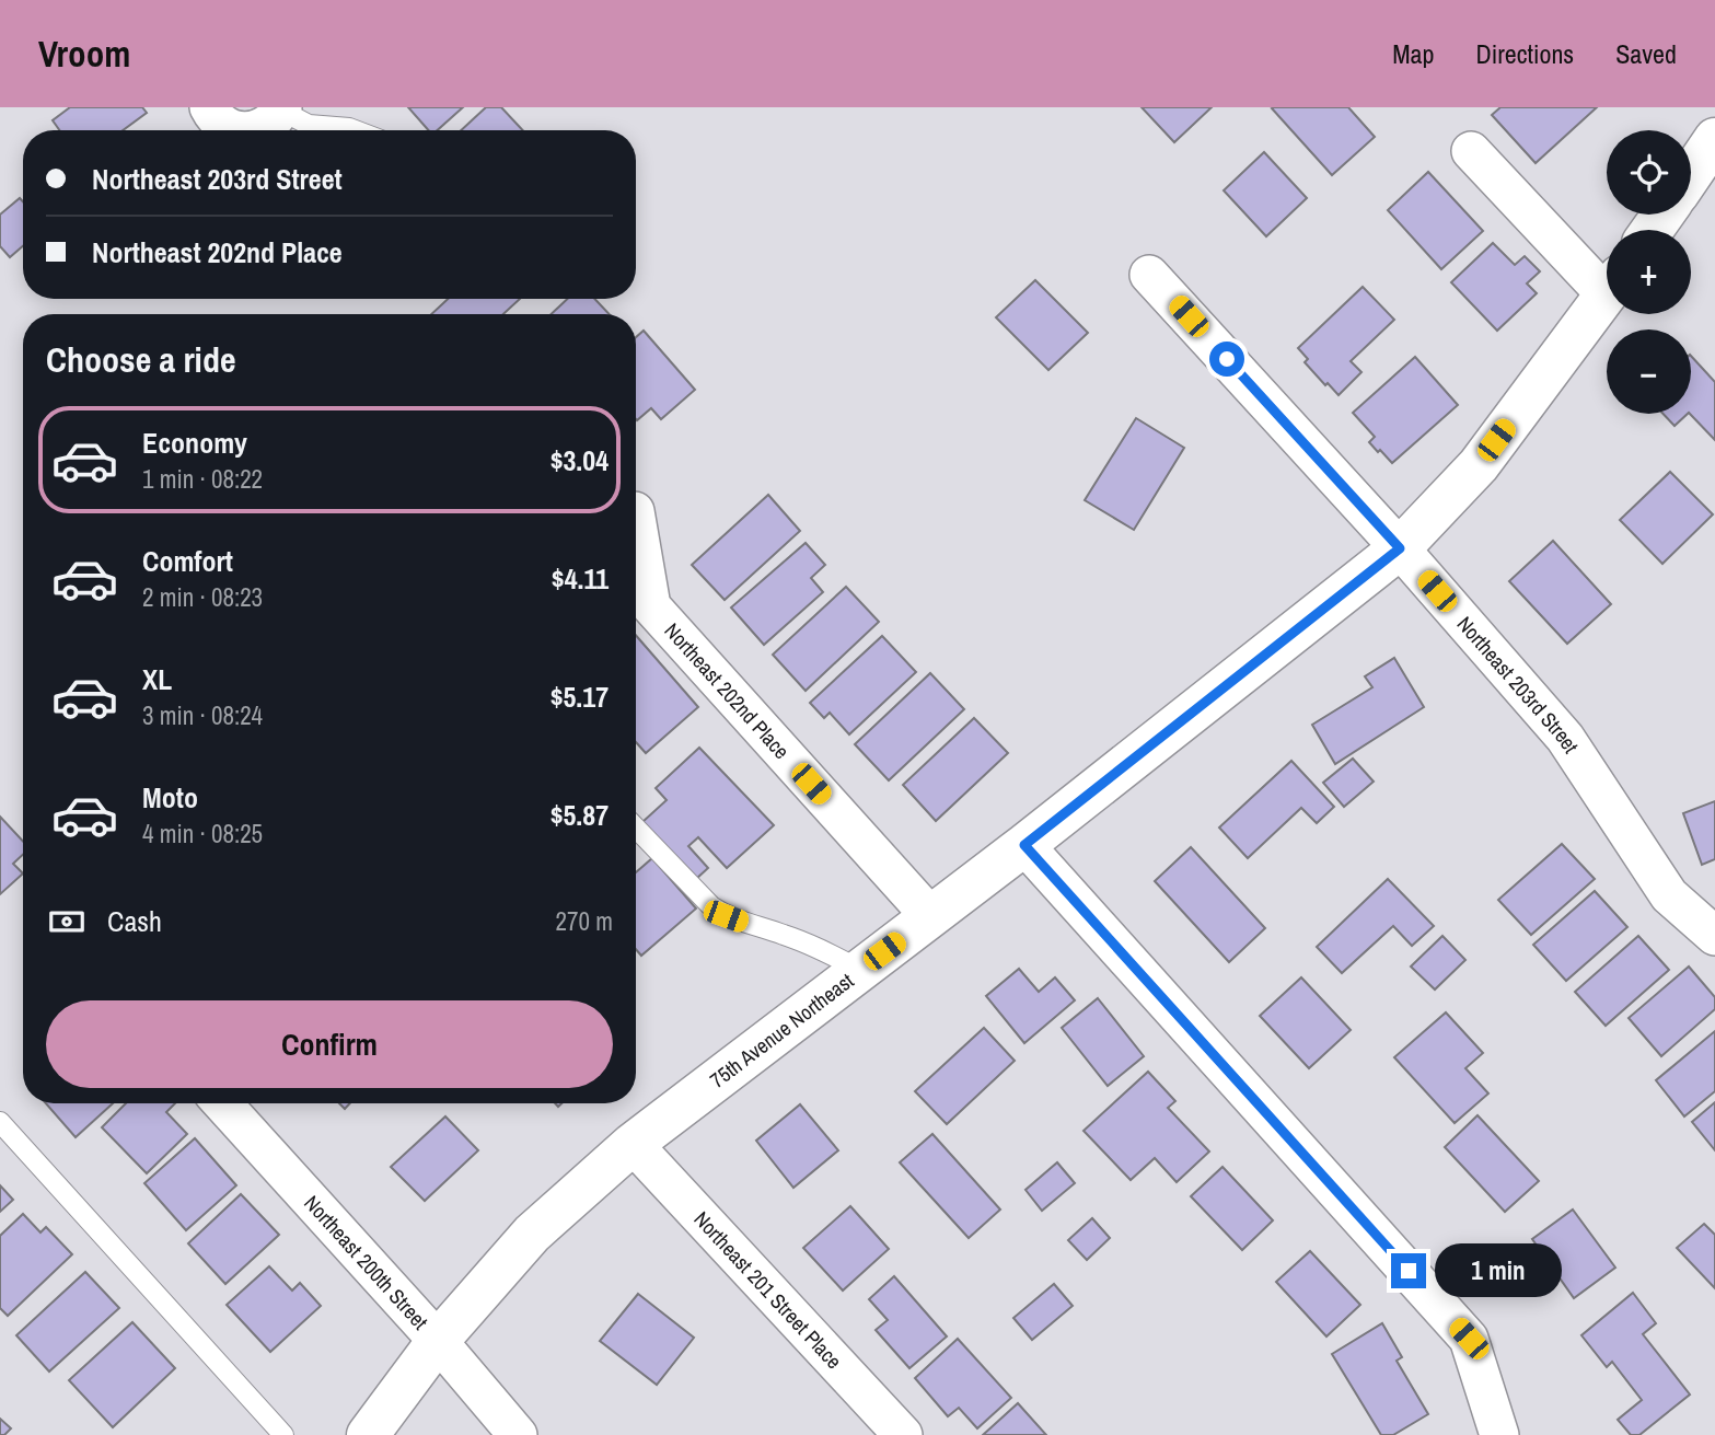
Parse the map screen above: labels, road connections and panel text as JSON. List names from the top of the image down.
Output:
{
  "streets": {
    "street": [
      "Northeast 203rd Street",
      "Northeast 202nd Place",
      "75th Avenue Northeast",
      "Northeast 200th Street",
      "Northeast 201 Street Place"
    ]
  },
  "crossings": [
    ["Northeast 203rd Street", "75th Avenue Northeast"],
    ["Northeast 202nd Place", "75th Avenue Northeast"],
    ["75th Avenue Northeast", "Northeast 200th Street"],
    ["75th Avenue Northeast", "Northeast 201 Street Place"]
  ],
  "page": {
    "header": "Vroom",
    "nav": ["Map", "Directions", "Saved"],
    "map_buttons": ["+", "−"],
    "banner": ["Northeast 203rd Street", "Northeast 202nd Place"],
    "heading": "Choose a ride",
    "list": [
      {
        "name": "Economy",
        "note": "1 min · 08:22",
        "value": "$3.04"
      },
      {
        "name": "Comfort",
        "note": "2 min · 08:23",
        "value": "$4.11"
      },
      {
        "name": "XL",
        "note": "3 min · 08:24",
        "value": "$5.17"
      },
      {
        "name": "Moto",
        "note": "4 min · 08:25",
        "value": "$5.87"
      }
    ],
    "pay": ["Cash", "270 m"],
    "buttons": "Confirm",
    "bubble": "1 min"
  }
}
